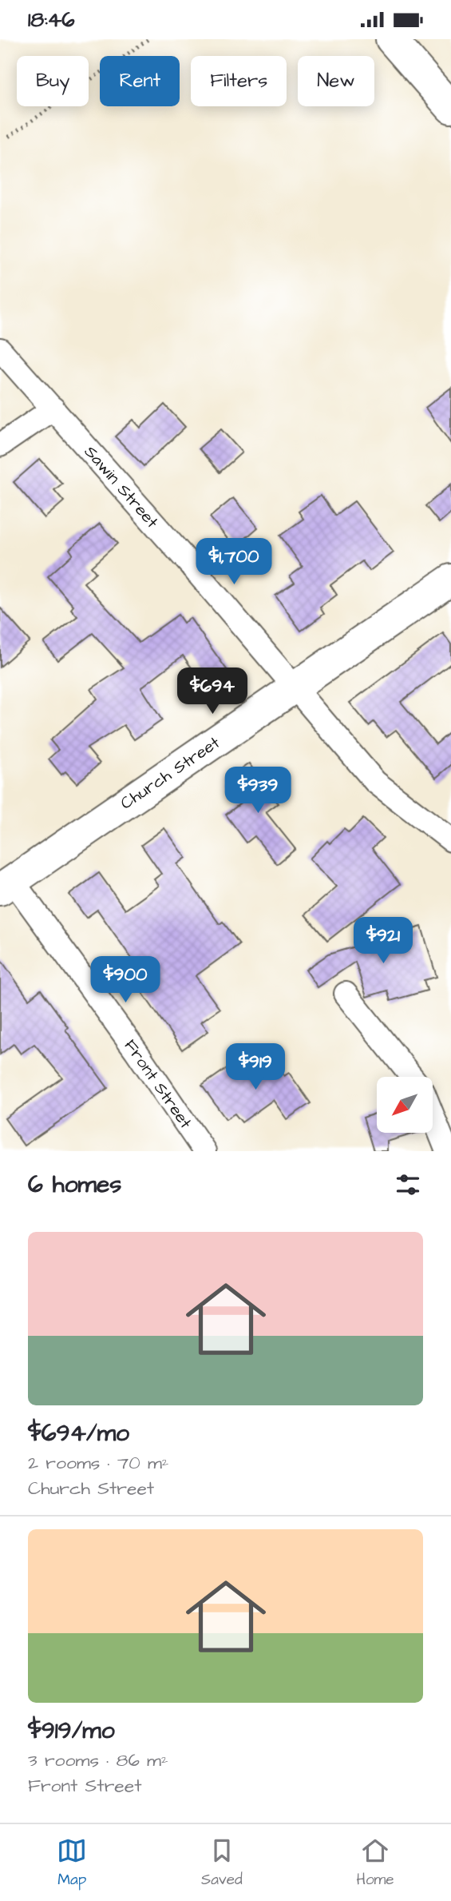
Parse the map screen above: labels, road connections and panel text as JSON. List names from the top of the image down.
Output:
{
  "streets": {
    "street": ["Sawin Street", "Church Street", "Front Street"]
  },
  "crossings": [
    ["Sawin Street", "Church Street"],
    ["Church Street", "Front Street"]
  ],
  "north": "bottom left",
  "page": {
    "status": "18:46",
    "chip": [
      "Buy",
      "Rent",
      "Filters",
      "New"
    ],
    "price": [
      "$1,700",
      "$694",
      "$939",
      "$921",
      "$900",
      "$919"
    ],
    "heading": "6 homes",
    "list": [
      {
        "name": "$694/mo",
        "note": "2 rooms · 70 m² · Church Street"
      },
      {
        "name": "$919/mo",
        "note": "3 rooms · 86 m² · Front Street"
      }
    ],
    "tabs": ["Map", "Saved", "Home"]
  }
}
